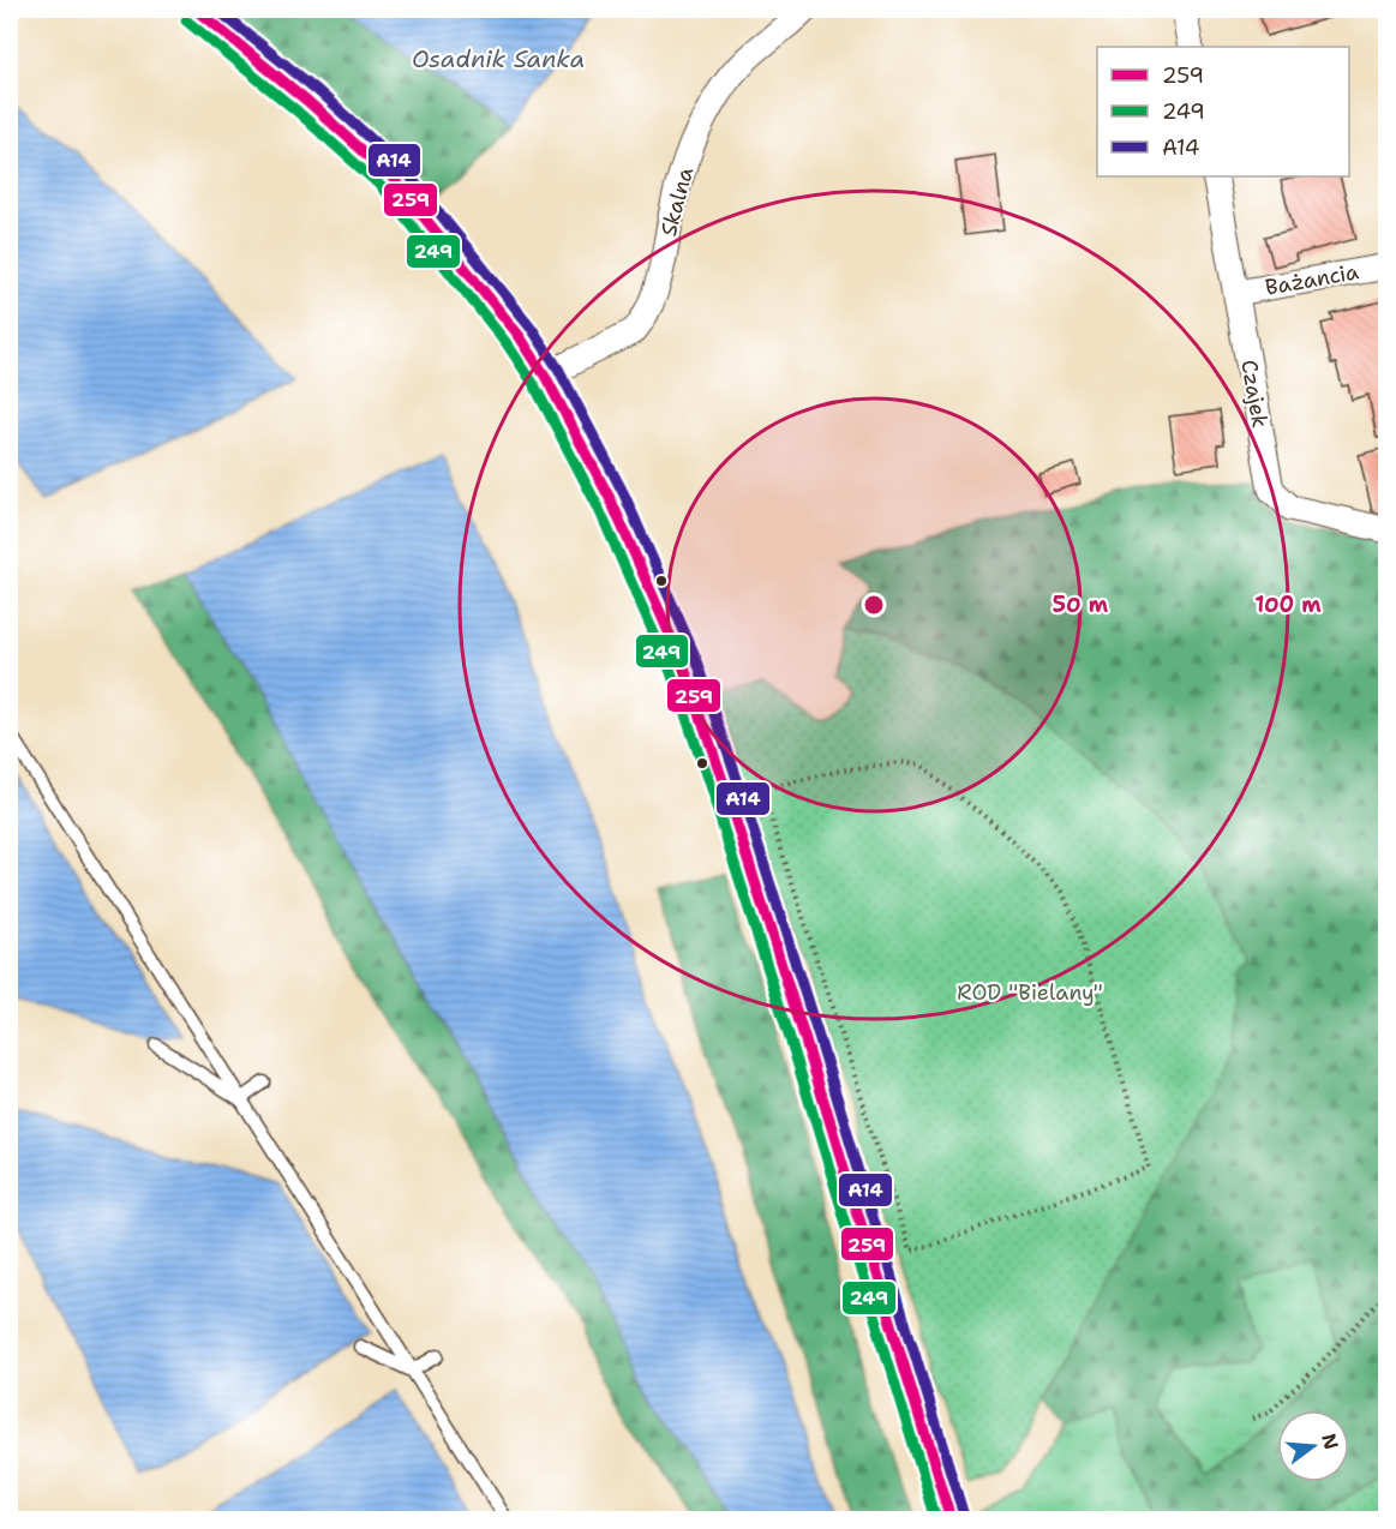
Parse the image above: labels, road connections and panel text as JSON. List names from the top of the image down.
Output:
{
  "streets": {
    "street": ["Skalna", "Bażancia", "Czajek"]
  },
  "crossings": [
    ["Bażancia", "Czajek"]
  ],
  "water": ["Osadnik Sanka"],
  "parks": ["ROD \"Bielany\""],
  "lines": ["transit line 259", "transit line A14", "transit line 249"],
  "legend": ["259", "249", "A14"],
  "north": "right",
  "rings": ["50 m", "100 m"]
}
